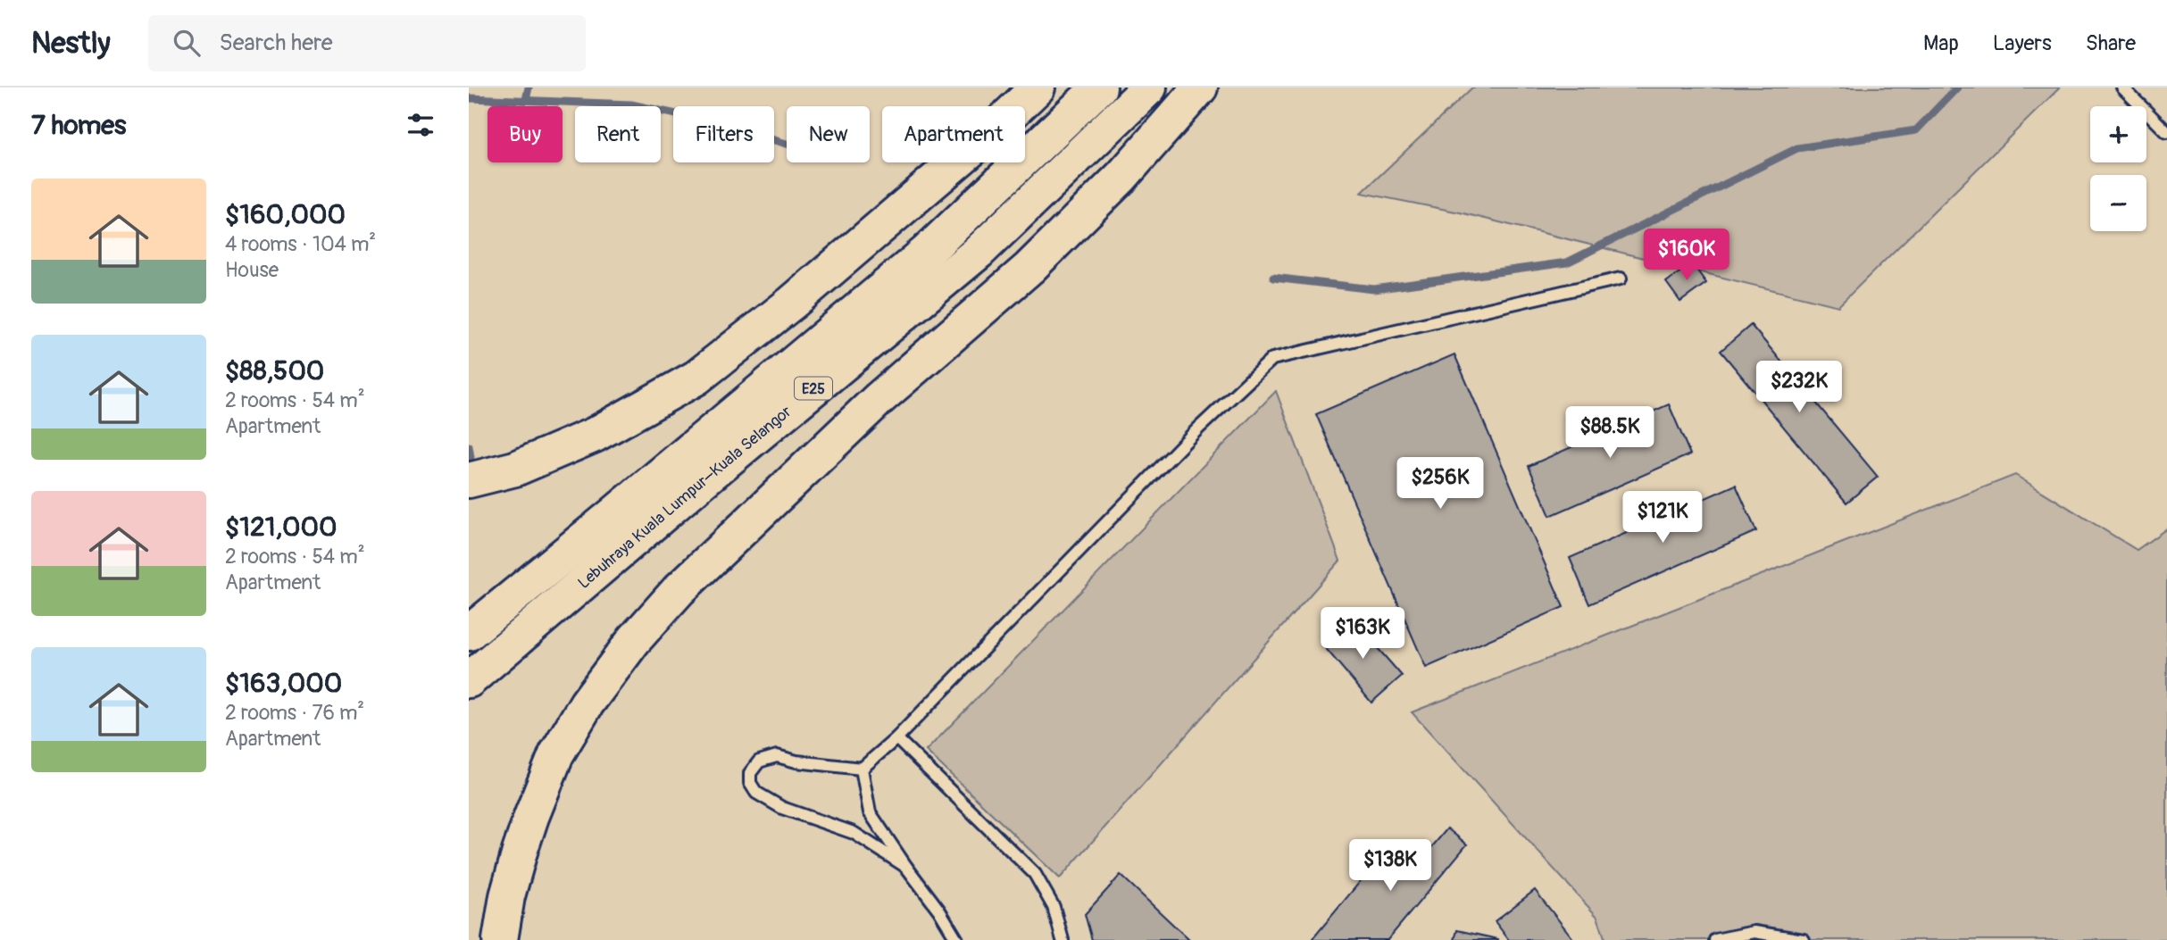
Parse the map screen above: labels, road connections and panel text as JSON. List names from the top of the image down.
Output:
{
  "streets": {
    "highway": ["E25", "Lebuhraya Kuala Lumpur–Kuala Selangor"]
  },
  "page": {
    "header": "Nestly",
    "search": "Search here",
    "nav": ["Map", "Layers", "Share"],
    "heading": "7 homes",
    "map_buttons": ["+", "−"],
    "chip": [
      "Buy",
      "Rent",
      "Filters",
      "New",
      "Apartment"
    ],
    "list": [
      {
        "name": "$160,000",
        "note": "4 rooms · 104 m² · House"
      },
      {
        "name": "$88,500",
        "note": "2 rooms · 54 m² · Apartment"
      },
      {
        "name": "$121,000",
        "note": "2 rooms · 54 m² · Apartment"
      },
      {
        "name": "$163,000",
        "note": "2 rooms · 76 m² · Apartment"
      }
    ],
    "price": [
      "$160K",
      "$232K",
      "$88.5K",
      "$256K",
      "$121K",
      "$163K",
      "$138K"
    ]
  }
}
